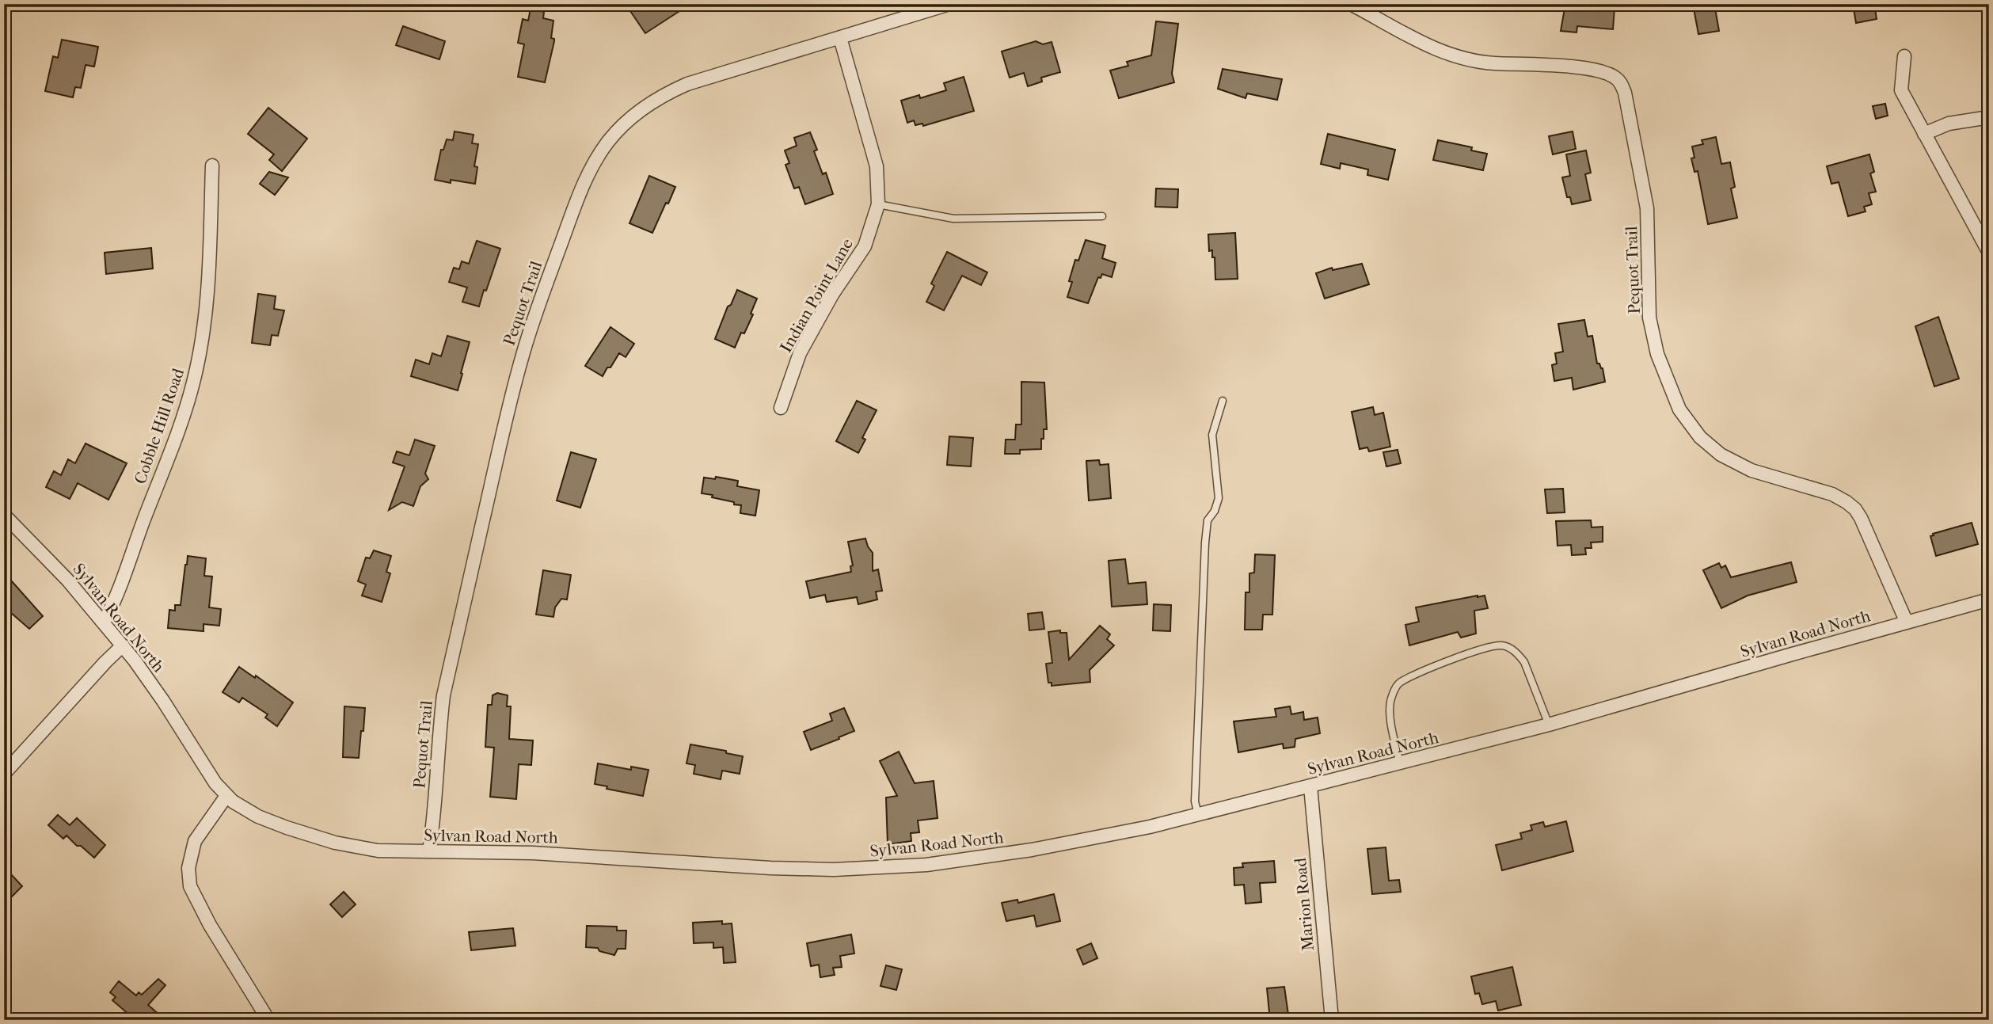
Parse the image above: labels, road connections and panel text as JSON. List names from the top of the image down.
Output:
{
  "streets": {
    "street": [
      "Pequot Trail",
      "Indian Point Lane",
      "Cobble Hill Road",
      "Sylvan Road North",
      "Marion Road"
    ]
  },
  "crossings": [
    ["Pequot Trail", "Indian Point Lane"],
    ["Pequot Trail", "Sylvan Road North"],
    ["Cobble Hill Road", "Sylvan Road North"],
    ["Sylvan Road North", "Marion Road"]
  ]
}
